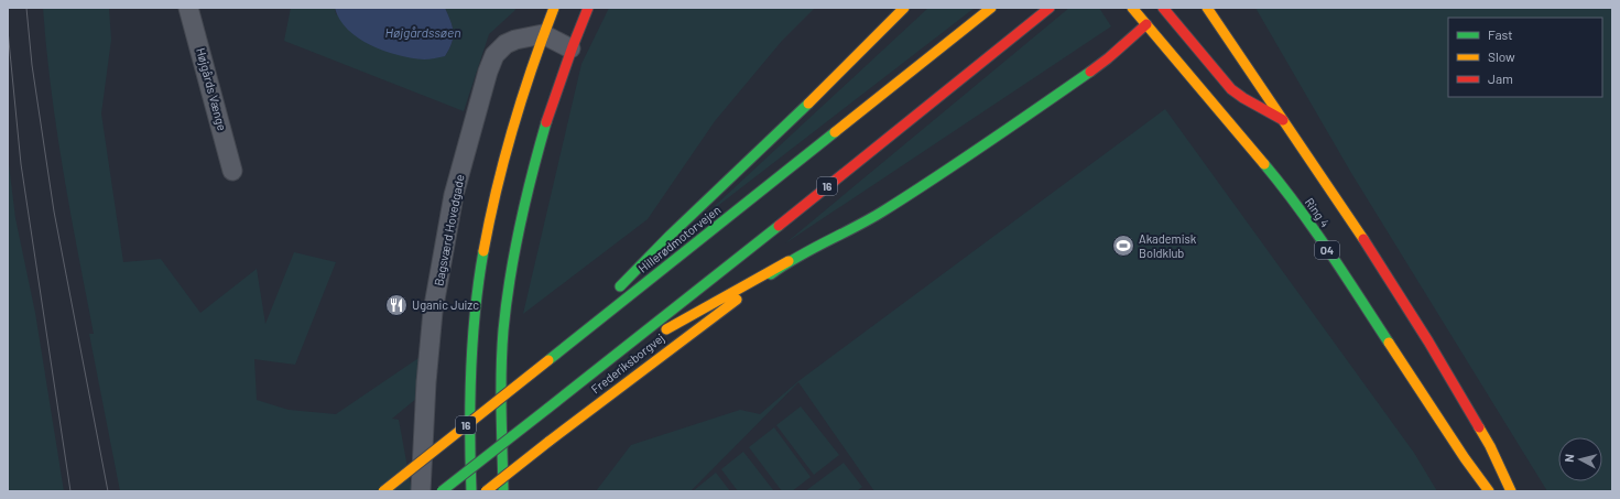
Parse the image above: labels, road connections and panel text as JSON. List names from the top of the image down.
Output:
{
  "streets": {
    "main road": [
      "16",
      "Ring 4",
      "Hillerødmotorvejen",
      "O4",
      "Frederiksborgvej"
    ],
    "street": ["Højgårds Vænge", "Bagsværd Hovedgade"]
  },
  "water": ["Højgårdssøen"],
  "places": {
    "sports": ["Akademisk Boldklub"],
    "restaurant": ["Uganic Juizc"]
  },
  "legend": ["Fast", "Slow", "Jam"],
  "north": "left"
}
